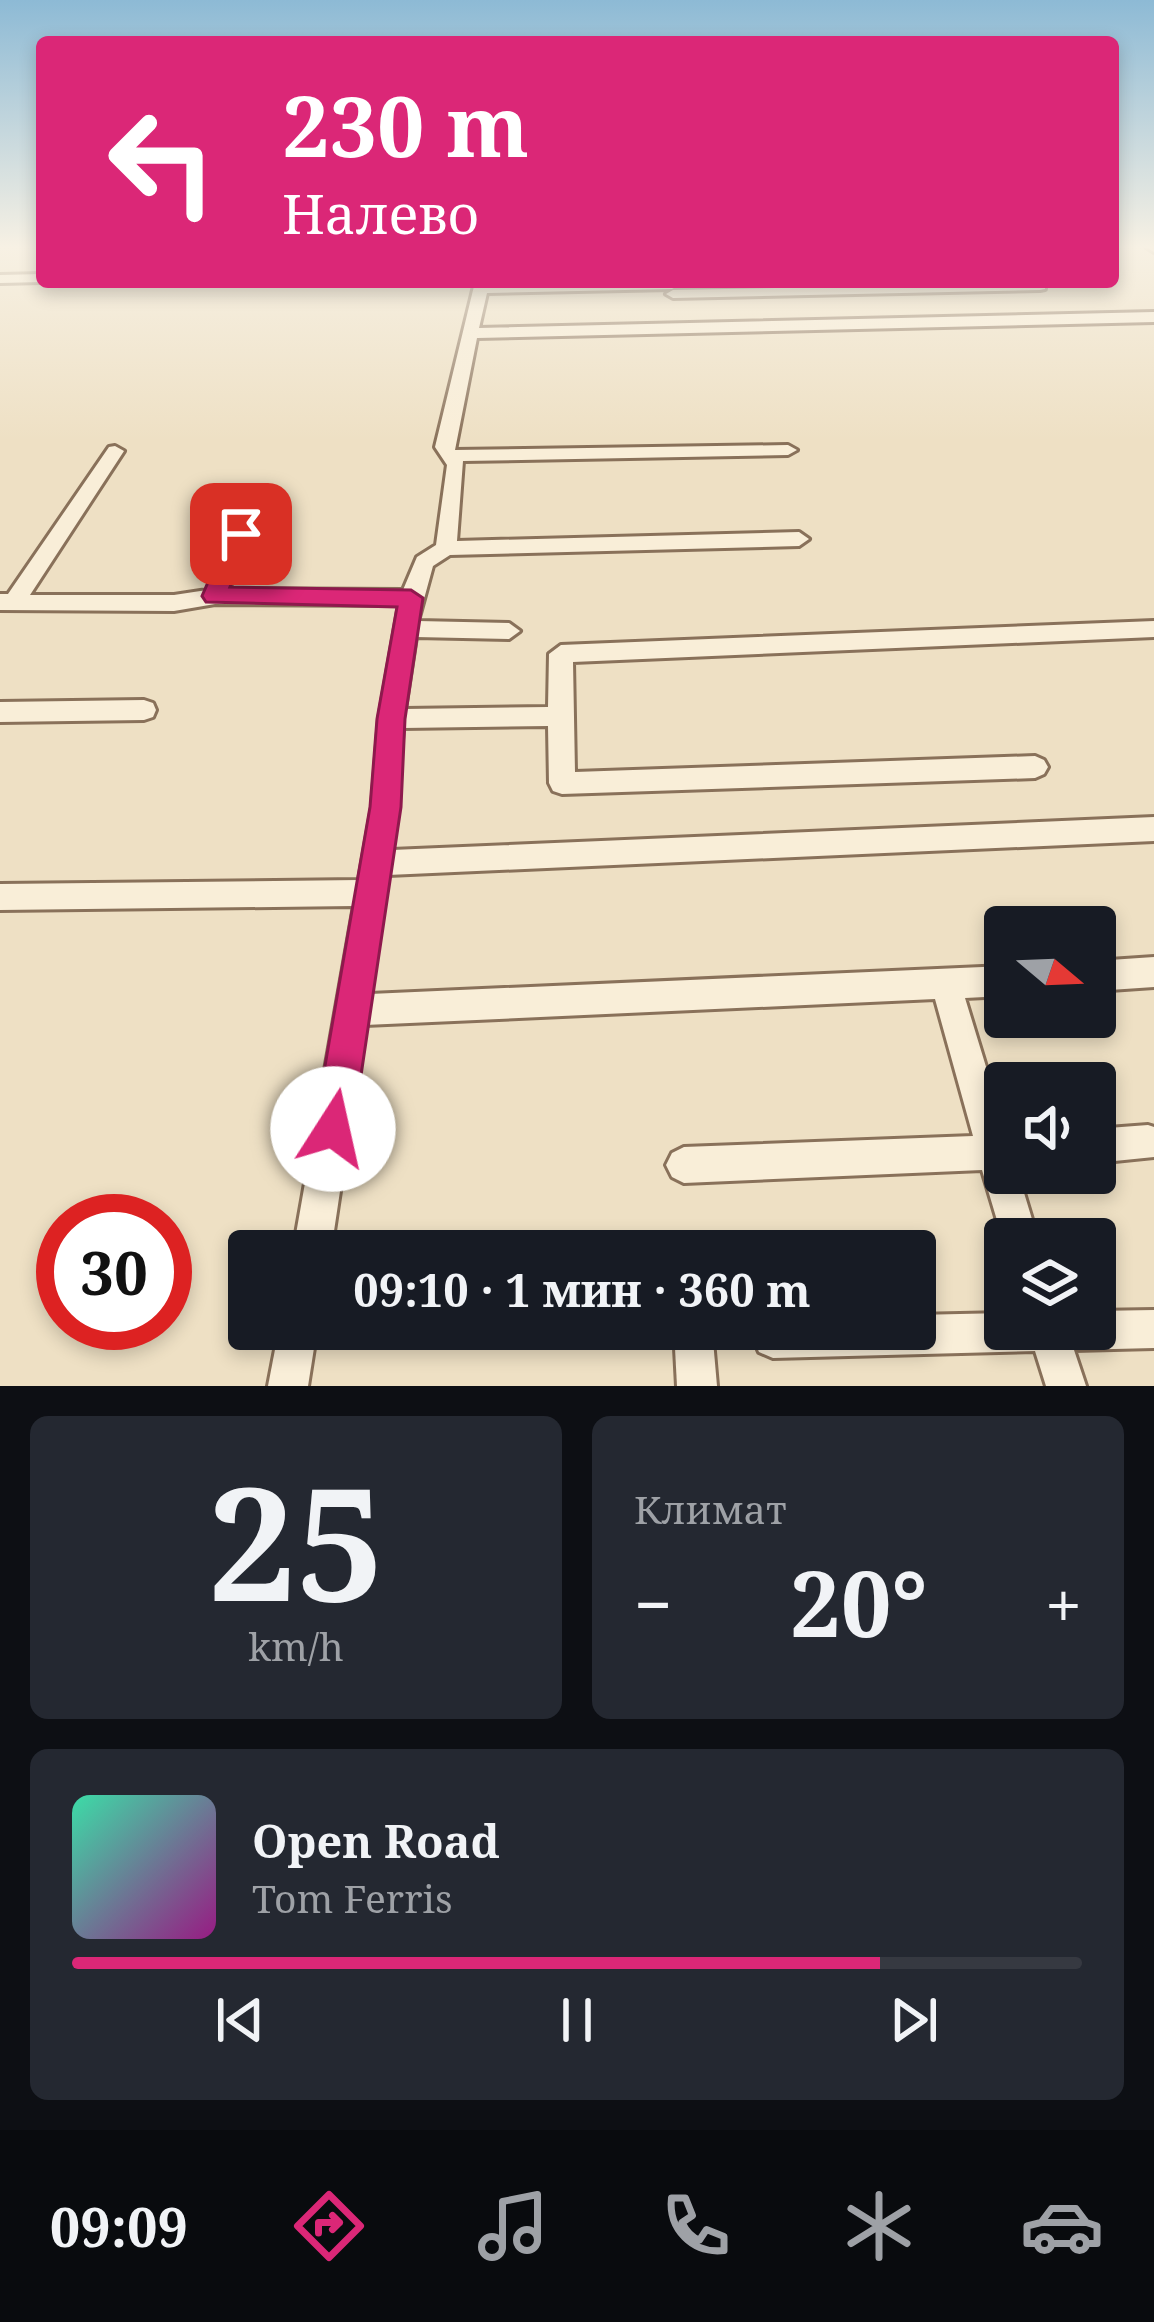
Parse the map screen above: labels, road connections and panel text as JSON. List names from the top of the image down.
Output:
{
  "north": "right",
  "page": {
    "turn": ["230 m", "Налево"],
    "limit": "30",
    "trip": "09:10 · 1 мин · 360 m",
    "tile": [
      ["25", "km/h"],
      "Климат"
    ],
    "heat": ["−", "20°", "+"],
    "song": ["Open Road", "Tom Ferris"],
    "tabs": "09:09"
  }
}
